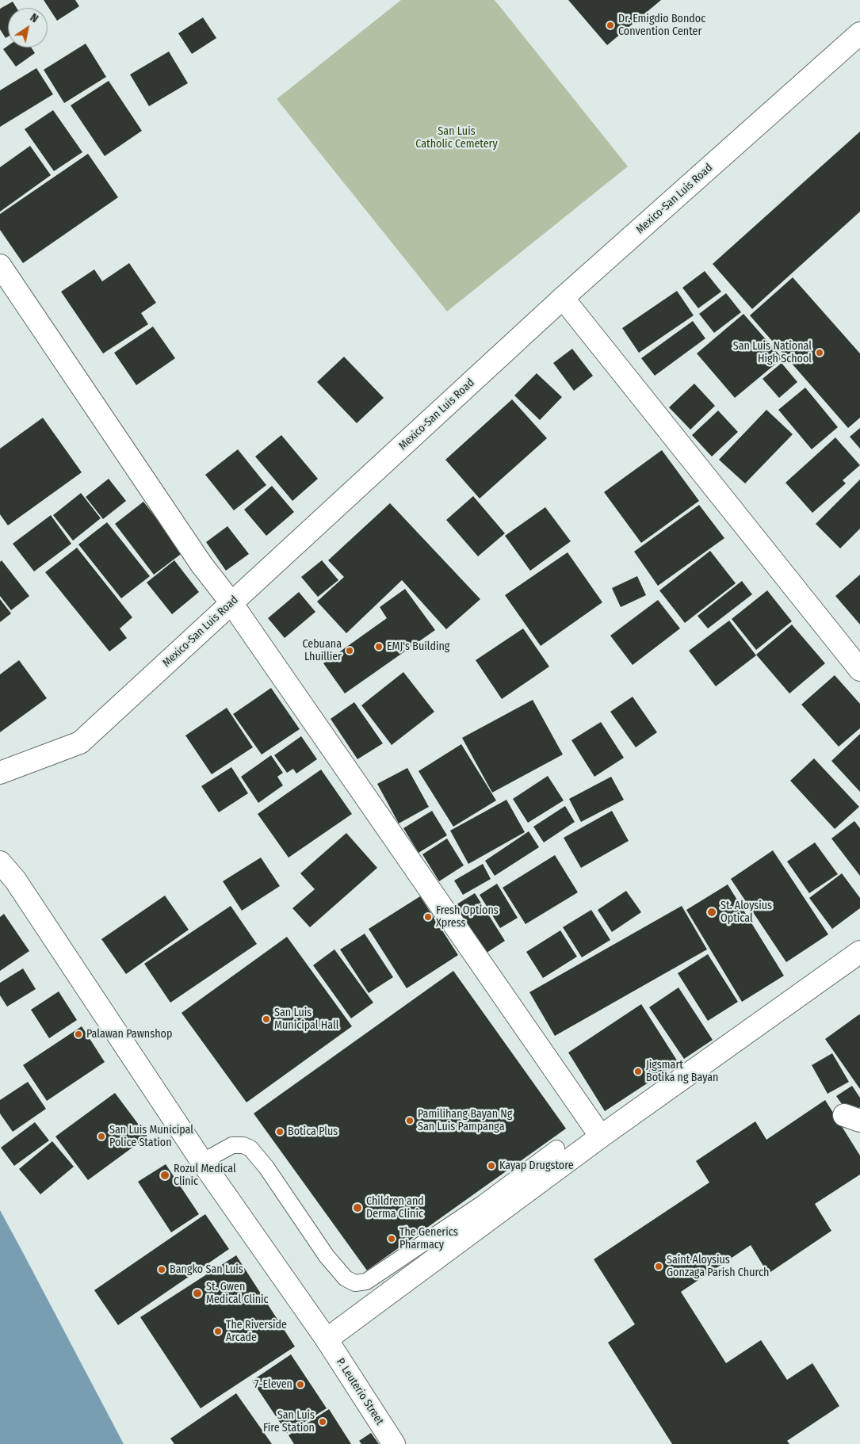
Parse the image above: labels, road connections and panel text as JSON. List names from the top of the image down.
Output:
{
  "streets": {
    "main road": ["Mexico-San Luis Road", "P. Leuterio Street"]
  },
  "parks": ["San Luis Catholic Cemetery"],
  "places": [
    "Dr. Emigdio Bondoc Convention Center",
    "San Luis National High School",
    "EMJ's Building",
    "Cebuana Lhuillier",
    "St. Aloysius Optical",
    "Fresh Options Xpress",
    "San Luis Municipal Hall",
    "Palawan Pawnshop",
    "Jigsmart Botika ng Bayan",
    "Pamilihang Bayan Ng San Luis Pampanga",
    "Botica Plus",
    "San Luis Municipal Police Station",
    "Kayap Drugstore",
    "Rozul Medical Clinic",
    "Children and Derma Clinic",
    "The Generics Pharmacy",
    "Saint Aloysius Gonzaga Parish Church",
    "Bangko San Luis",
    "St. Gwen Medical Clinic",
    "The Riverside Arcade",
    "7-Eleven",
    "San Luis Fire Station"
  ],
  "north": "top right"
}
